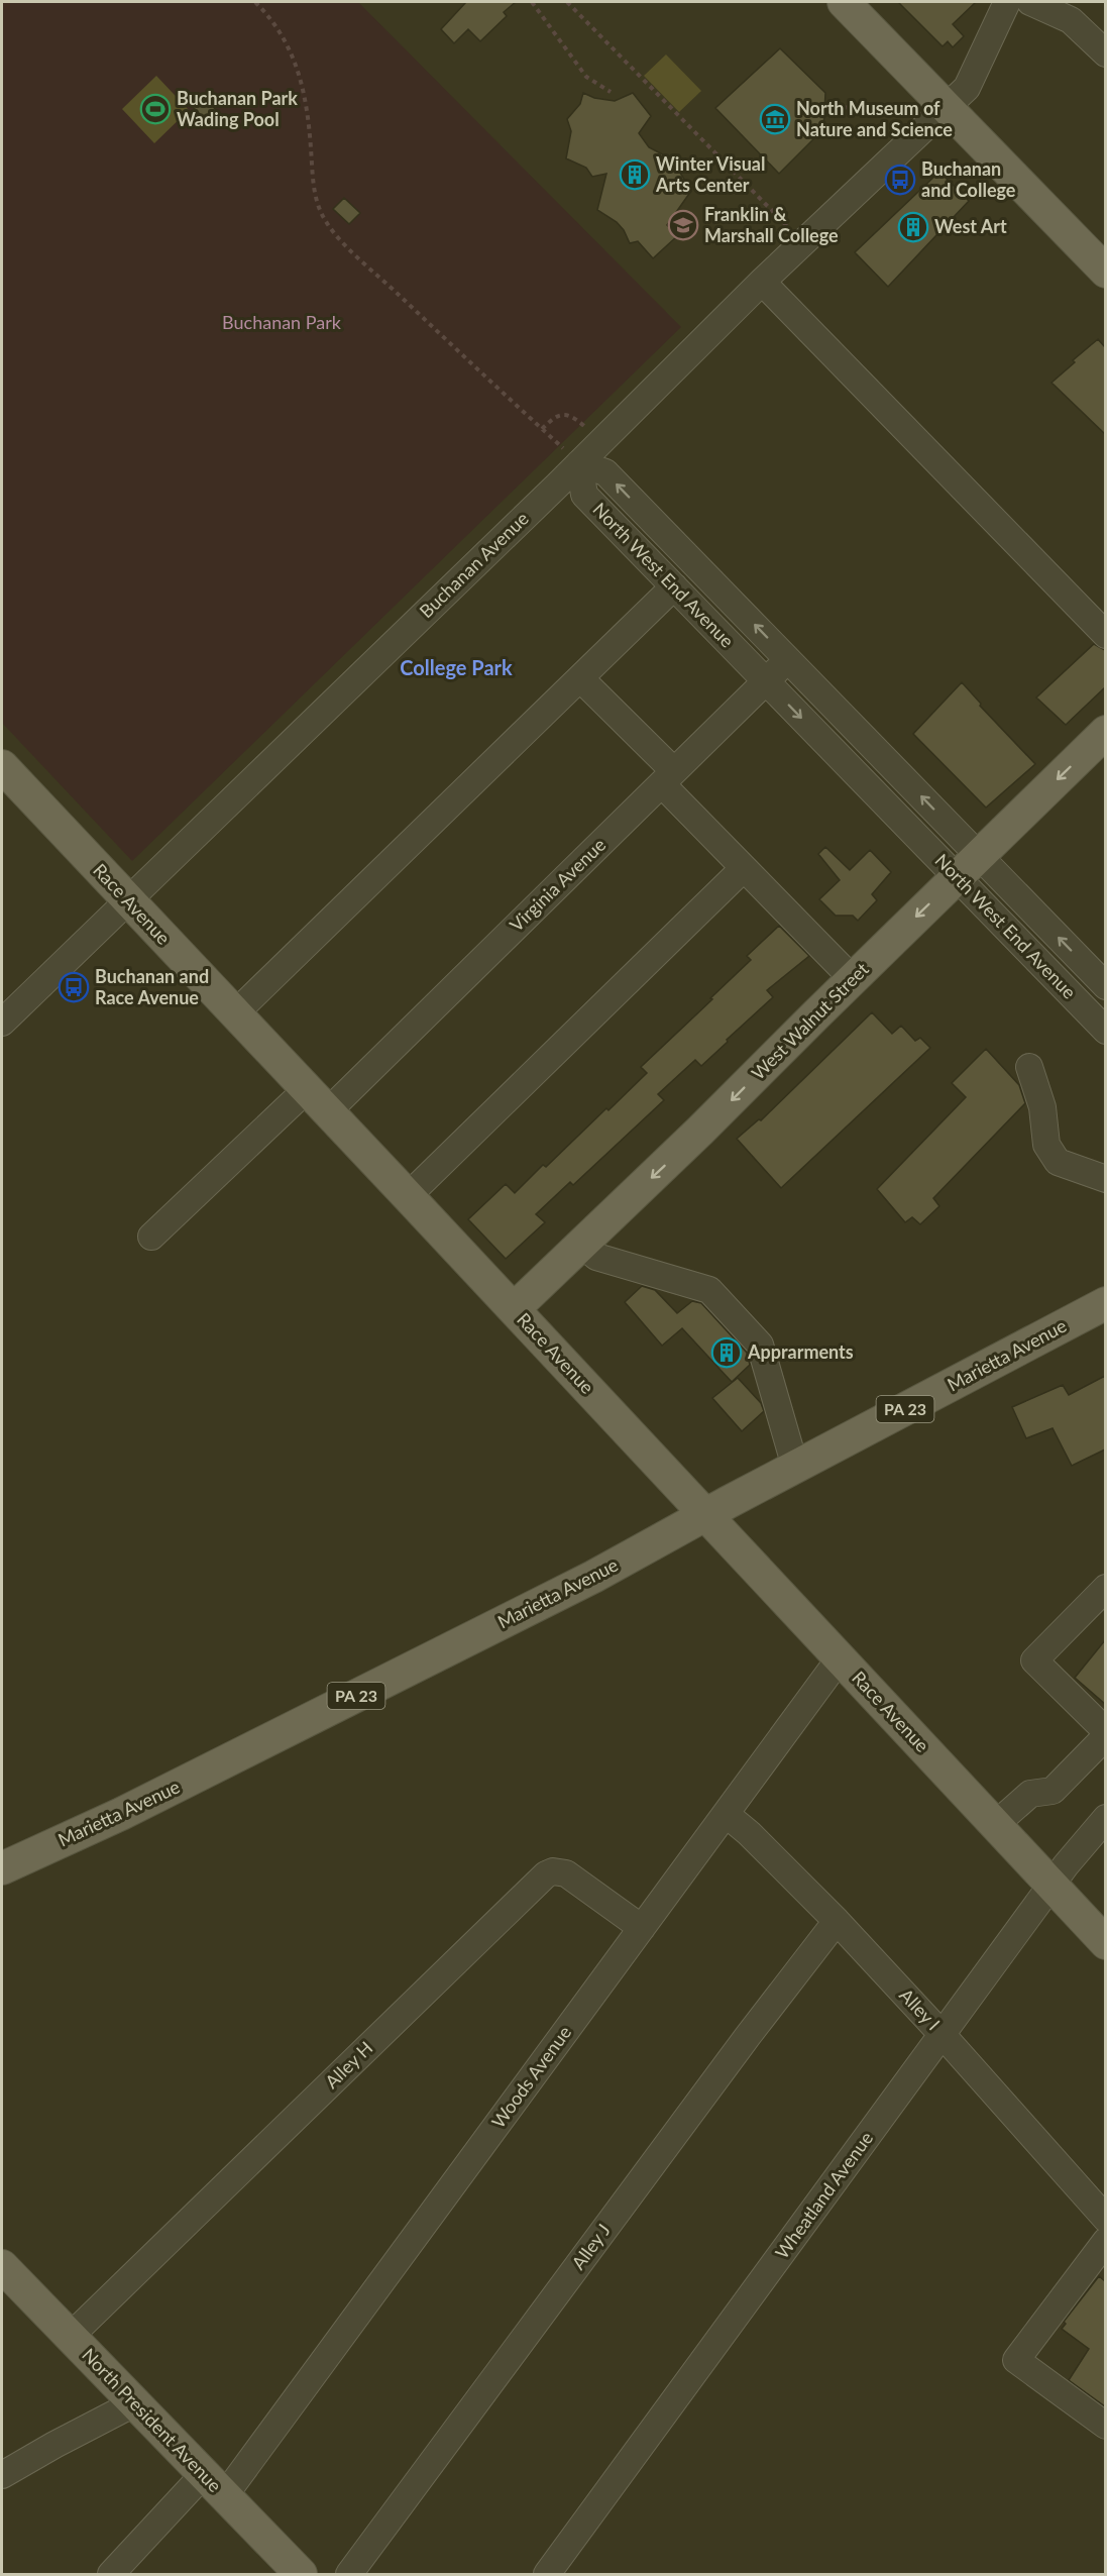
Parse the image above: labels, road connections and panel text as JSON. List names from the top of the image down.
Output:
{
  "streets": {
    "main road": [
      "Race Avenue",
      "West Walnut Street",
      "Marietta Avenue",
      "PA 23",
      "North President Avenue"
    ],
    "street": [
      "Buchanan Avenue",
      "North West End Avenue",
      "Virginia Avenue",
      "Alley I",
      "Alley H",
      "Woods Avenue",
      "Wheatland Avenue",
      "Alley J"
    ]
  },
  "crossings": [
    ["Buchanan Avenue", "North West End Avenue"],
    ["Buchanan Avenue", "Race Avenue"],
    ["North West End Avenue", "Virginia Avenue"],
    ["North West End Avenue", "West Walnut Street"],
    ["Virginia Avenue", "Race Avenue"],
    ["Race Avenue", "West Walnut Street"],
    ["Race Avenue", "Marietta Avenue"],
    ["Race Avenue", "Woods Avenue"],
    ["Race Avenue", "Wheatland Avenue"],
    ["Alley I", "Woods Avenue"],
    ["Alley I", "Wheatland Avenue"],
    ["Alley I", "Alley J"],
    ["Alley H", "Woods Avenue"],
    ["Alley H", "North President Avenue"],
    ["Woods Avenue", "North President Avenue"]
  ],
  "one_way": ["West Walnut Street"],
  "districts": ["College Park"],
  "parks": ["Buchanan Park"],
  "places": {
    "sports": ["Buchanan Park Wading Pool"],
    "museum": ["North Museum of Nature and Science"],
    "building": ["Winter Visual Arts Center", "West Art", "Apprarments"],
    "bus stop": ["Buchanan and College", "Buchanan and Race Avenue"],
    "school or university": ["Franklin & Marshall College"]
  }
}
